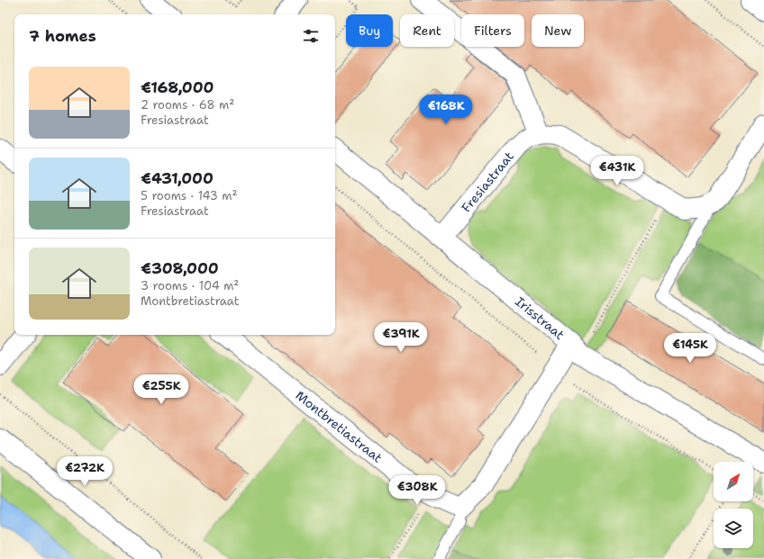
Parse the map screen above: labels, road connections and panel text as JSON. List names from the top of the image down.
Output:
{
  "streets": {
    "street": ["Fresiastraat", "Irisstraat", "Montbretiastraat"]
  },
  "crossings": [
    ["Fresiastraat", "Irisstraat"]
  ],
  "north": "top right",
  "page": {
    "chip": [
      "Buy",
      "Rent",
      "Filters",
      "New"
    ],
    "heading": "7 homes",
    "list": [
      {
        "name": "€168,000",
        "note": "2 rooms · 68 m² · Fresiastraat"
      },
      {
        "name": "€431,000",
        "note": "5 rooms · 143 m² · Fresiastraat"
      },
      {
        "name": "€308,000",
        "note": "3 rooms · 104 m² · Montbretiastraat"
      }
    ],
    "price": [
      "€168K",
      "€431K",
      "€391K",
      "€145K",
      "€255K",
      "€272K",
      "€308K"
    ]
  }
}
